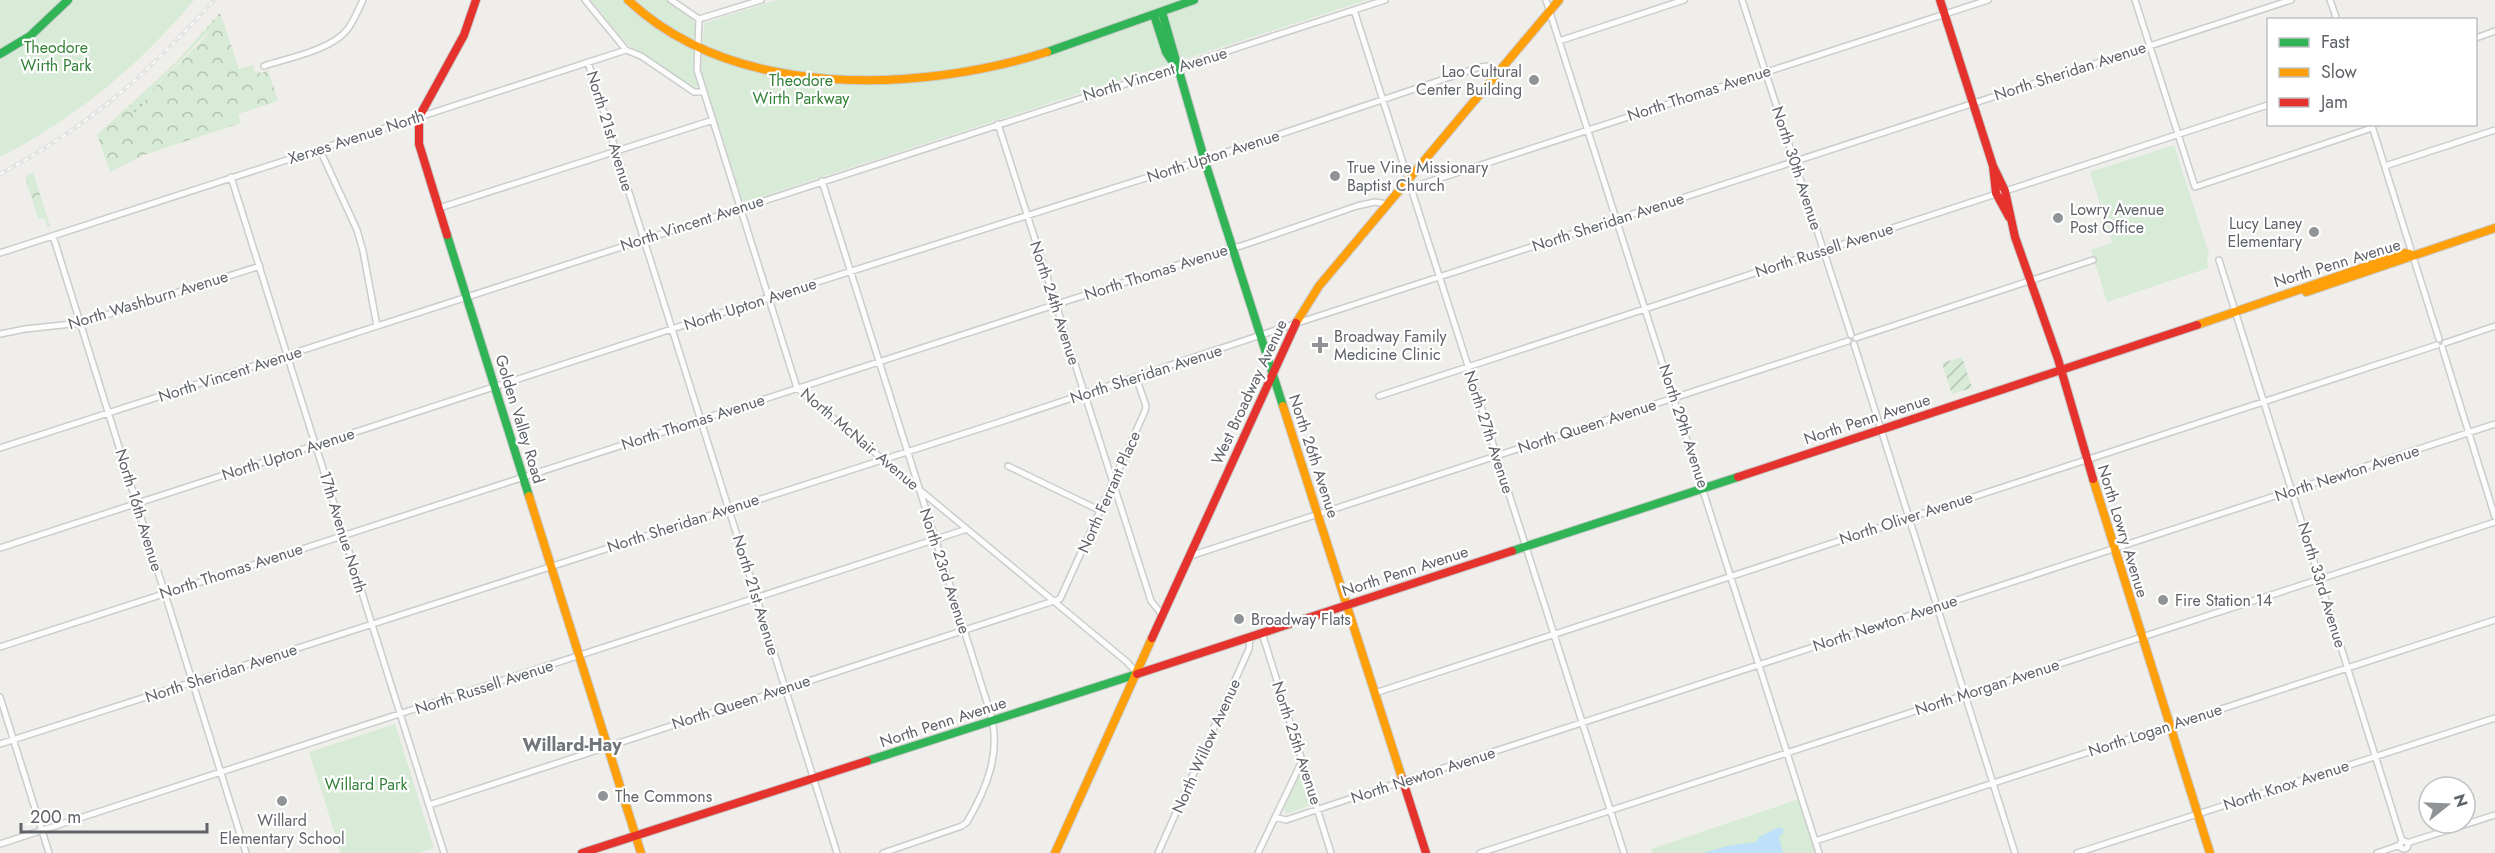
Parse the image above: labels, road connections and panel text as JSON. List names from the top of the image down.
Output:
{
  "streets": {
    "main road": [
      "North Penn Avenue",
      "West Broadway Avenue",
      "Golden Valley Road",
      "North 26th Avenue",
      "North Lowry Avenue"
    ],
    "street": [
      "North Sheridan Avenue",
      "North Vincent Avenue",
      "North Thomas Avenue",
      "North 21st Avenue",
      "Xerxes Avenue North",
      "North Upton Avenue",
      "North 30th Avenue",
      "North Russell Avenue",
      "North Washburn Avenue",
      "North 24th Avenue",
      "North Queen Avenue",
      "North 29th Avenue",
      "North 27th Avenue",
      "North McNair Avenue",
      "North Newton Avenue",
      "North Ferrant Place",
      "North 16th Avenue",
      "North Oliver Avenue",
      "17th Avenue North",
      "North 23rd Avenue",
      "North 33rd Avenue",
      "North Morgan Avenue",
      "North Logan Avenue",
      "North 25th Avenue",
      "North Willow Avenue",
      "North Knox Avenue"
    ]
  },
  "crossings": [
    ["North Sheridan Avenue", "North 21st Avenue"],
    ["North Sheridan Avenue", "North 30th Avenue"],
    ["North Sheridan Avenue", "North 24th Avenue"],
    ["North Sheridan Avenue", "West Broadway Avenue"],
    ["North Sheridan Avenue", "Golden Valley Road"],
    ["North Sheridan Avenue", "North 29th Avenue"],
    ["North Sheridan Avenue", "North 27th Avenue"],
    ["North Sheridan Avenue", "North McNair Avenue"],
    ["North Sheridan Avenue", "North 26th Avenue"],
    ["North Sheridan Avenue", "North Ferrant Place"],
    ["North Sheridan Avenue", "North 16th Avenue"],
    ["North Sheridan Avenue", "North Lowry Avenue"],
    ["North Sheridan Avenue", "17th Avenue North"],
    ["North Sheridan Avenue", "North 23rd Avenue"],
    ["North Vincent Avenue", "North 21st Avenue"],
    ["North Vincent Avenue", "North 24th Avenue"],
    ["North Vincent Avenue", "Golden Valley Road"],
    ["North Vincent Avenue", "North 27th Avenue"],
    ["North Vincent Avenue", "North McNair Avenue"],
    ["North Vincent Avenue", "North 26th Avenue"],
    ["North Vincent Avenue", "North 16th Avenue"],
    ["North Vincent Avenue", "17th Avenue North"],
    ["North Vincent Avenue", "North 23rd Avenue"],
    ["North Thomas Avenue", "North 21st Avenue"],
    ["North Thomas Avenue", "North 30th Avenue"],
    ["North Thomas Avenue", "North 24th Avenue"],
    ["North Thomas Avenue", "West Broadway Avenue"],
    ["North Thomas Avenue", "Golden Valley Road"],
    ["North Thomas Avenue", "North 29th Avenue"],
    ["North Thomas Avenue", "North 27th Avenue"],
    ["North Thomas Avenue", "North McNair Avenue"],
    ["North Thomas Avenue", "North 26th Avenue"],
    ["North Thomas Avenue", "North 16th Avenue"],
    ["North Thomas Avenue", "North Lowry Avenue"],
    ["North Thomas Avenue", "17th Avenue North"],
    ["North Thomas Avenue", "North 23rd Avenue"],
    ["North 21st Avenue", "Xerxes Avenue North"],
    ["North 21st Avenue", "North Upton Avenue"],
    ["North 21st Avenue", "North Russell Avenue"],
    ["North 21st Avenue", "North Penn Avenue"],
    ["North 21st Avenue", "North Queen Avenue"],
    ["Xerxes Avenue North", "Golden Valley Road"],
    ["Xerxes Avenue North", "North 16th Avenue"],
    ["Xerxes Avenue North", "17th Avenue North"],
    ["North Upton Avenue", "North 24th Avenue"],
    ["North Upton Avenue", "West Broadway Avenue"],
    ["North Upton Avenue", "Golden Valley Road"],
    ["North Upton Avenue", "North 27th Avenue"],
    ["North Upton Avenue", "North McNair Avenue"],
    ["North Upton Avenue", "North 26th Avenue"],
    ["North Upton Avenue", "North 16th Avenue"],
    ["North Upton Avenue", "17th Avenue North"],
    ["North Upton Avenue", "North 23rd Avenue"],
    ["North 30th Avenue", "North Russell Avenue"],
    ["North 30th Avenue", "North Penn Avenue"],
    ["North 30th Avenue", "North Queen Avenue"],
    ["North 30th Avenue", "North Newton Avenue"],
    ["North 30th Avenue", "North Oliver Avenue"],
    ["North 30th Avenue", "North Morgan Avenue"],
    ["North 30th Avenue", "North Logan Avenue"],
    ["North Russell Avenue", "Golden Valley Road"],
    ["North Russell Avenue", "North 29th Avenue"],
    ["North Russell Avenue", "North 27th Avenue"],
    ["North Russell Avenue", "North McNair Avenue"],
    ["North Russell Avenue", "North 16th Avenue"],
    ["North Russell Avenue", "North Lowry Avenue"],
    ["North Russell Avenue", "17th Avenue North"],
    ["North Russell Avenue", "North 23rd Avenue"],
    ["North Penn Avenue", "West Broadway Avenue"],
    ["North Penn Avenue", "Golden Valley Road"],
    ["North Penn Avenue", "North 29th Avenue"],
    ["North Penn Avenue", "North 27th Avenue"],
    ["North Penn Avenue", "North McNair Avenue"],
    ["North Penn Avenue", "North 26th Avenue"],
    ["North Penn Avenue", "North Lowry Avenue"],
    ["North Penn Avenue", "North 23rd Avenue"],
    ["North Penn Avenue", "North 33rd Avenue"],
    ["North Penn Avenue", "North 25th Avenue"],
    ["North Penn Avenue", "North Willow Avenue"],
    ["North Washburn Avenue", "North 16th Avenue"],
    ["North Washburn Avenue", "17th Avenue North"],
    ["North 24th Avenue", "West Broadway Avenue"],
    ["North 24th Avenue", "North Ferrant Place"],
    ["West Broadway Avenue", "North Queen Avenue"],
    ["West Broadway Avenue", "North 29th Avenue"],
    ["West Broadway Avenue", "North 27th Avenue"],
    ["West Broadway Avenue", "North McNair Avenue"],
    ["West Broadway Avenue", "North 26th Avenue"],
    ["Golden Valley Road", "North Queen Avenue"],
    ["North Queen Avenue", "North 29th Avenue"],
    ["North Queen Avenue", "North 27th Avenue"],
    ["North Queen Avenue", "North McNair Avenue"],
    ["North Queen Avenue", "North 26th Avenue"],
    ["North Queen Avenue", "North Ferrant Place"],
    ["North Queen Avenue", "North Lowry Avenue"],
    ["North Queen Avenue", "17th Avenue North"],
    ["North Queen Avenue", "North 23rd Avenue"],
    ["North 29th Avenue", "North Newton Avenue"],
    ["North 29th Avenue", "North Oliver Avenue"],
    ["North 29th Avenue", "North Morgan Avenue"],
    ["North 29th Avenue", "North Logan Avenue"],
    ["North 27th Avenue", "North Newton Avenue"],
    ["North 27th Avenue", "North Oliver Avenue"],
    ["North 27th Avenue", "North Morgan Avenue"],
    ["North McNair Avenue", "North Ferrant Place"],
    ["North McNair Avenue", "North 23rd Avenue"],
    ["North 26th Avenue", "North Newton Avenue"],
    ["North 26th Avenue", "North Oliver Avenue"],
    ["North Newton Avenue", "North Lowry Avenue"],
    ["North Newton Avenue", "North 33rd Avenue"],
    ["North Newton Avenue", "North 25th Avenue"],
    ["North Oliver Avenue", "North Lowry Avenue"],
    ["North Oliver Avenue", "North 33rd Avenue"],
    ["North Lowry Avenue", "North Morgan Avenue"],
    ["North Lowry Avenue", "North Logan Avenue"],
    ["North Lowry Avenue", "North Knox Avenue"],
    ["North 33rd Avenue", "North Morgan Avenue"],
    ["North 33rd Avenue", "North Logan Avenue"],
    ["North 33rd Avenue", "North Knox Avenue"]
  ],
  "districts": ["Willard-Hay"],
  "parks": ["Theodore Wirth Park", "Theodore Wirth Parkway", "Willard Park"],
  "places": {
    "other": [
      "Lao Cultural Center Building",
      "True Vine Missionary Baptist Church",
      "Lowry Avenue Post Office",
      "Lucy Laney Elementary",
      "Fire Station 14",
      "Broadway Flats",
      "The Commons",
      "Willard Elementary School"
    ],
    "health": ["Broadway Family Medicine Clinic"]
  },
  "legend": ["Fast", "Slow", "Jam"],
  "scale_bar": "200 m",
  "north": "right"
}
